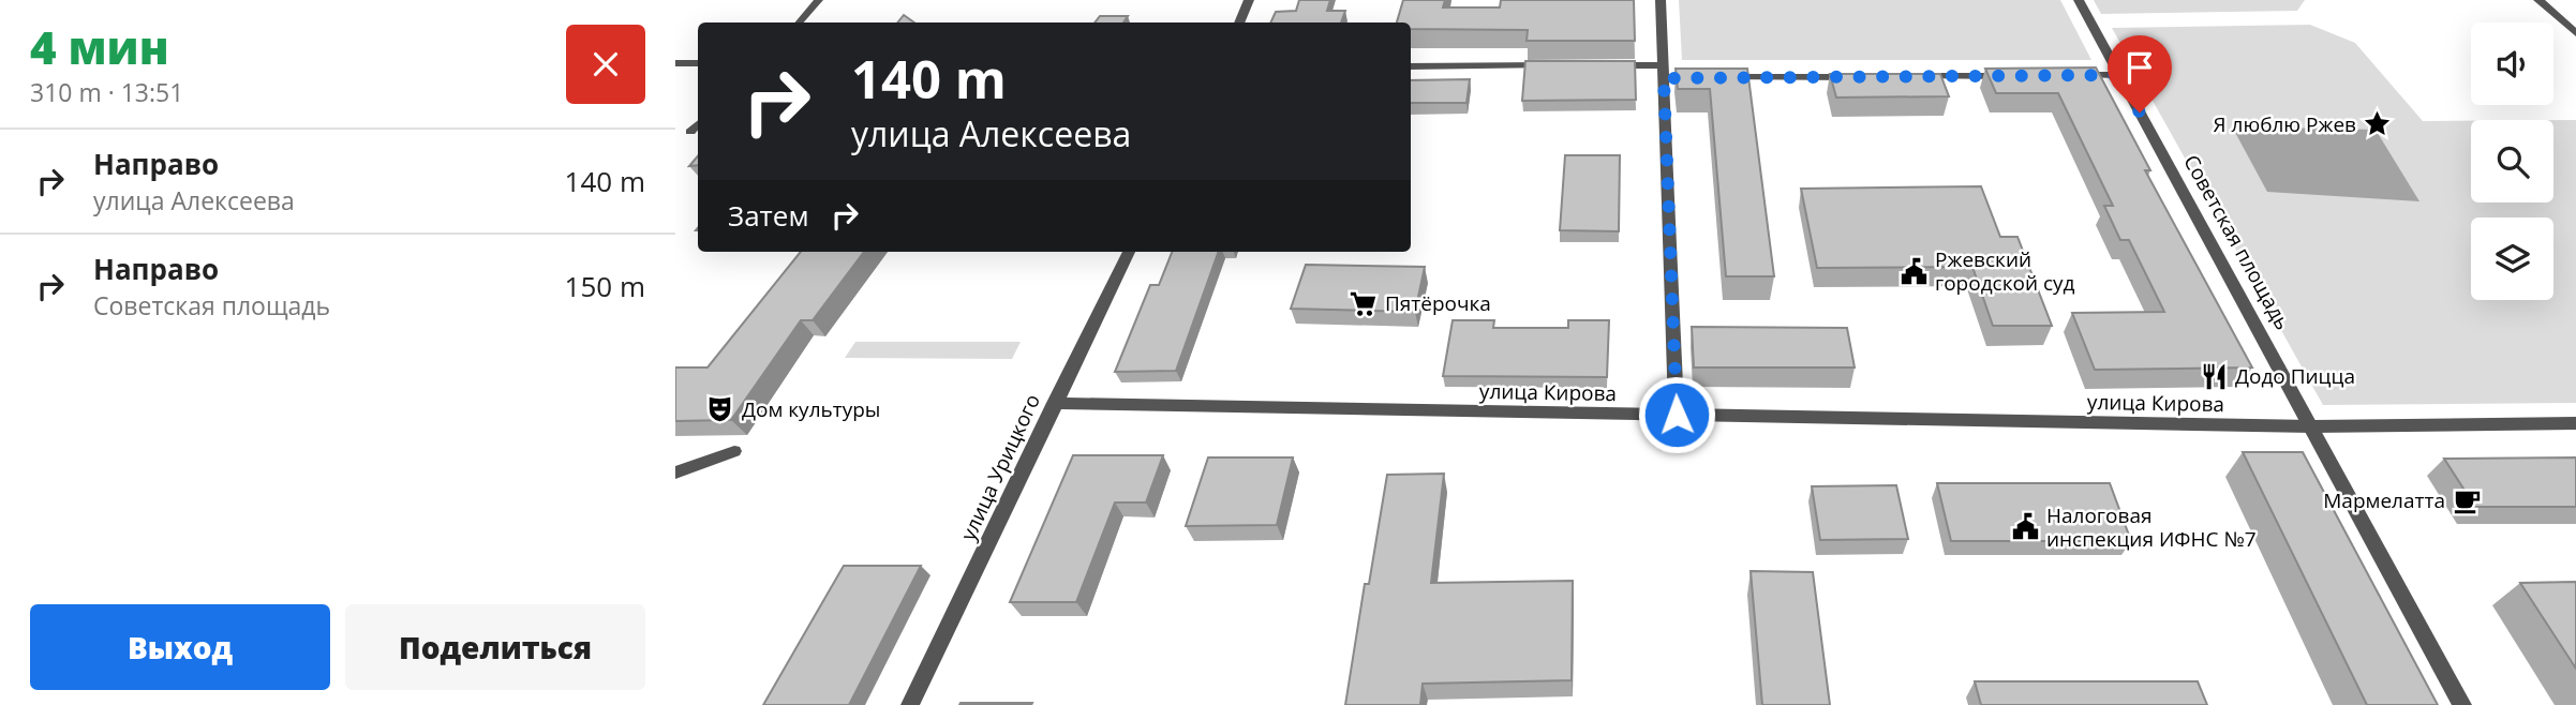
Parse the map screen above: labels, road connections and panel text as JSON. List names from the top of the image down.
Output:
{
  "streets": {
    "street": ["Советская площадь", "улица Кирова", "улица Урицкого"]
  },
  "crossings": [
    ["Советская площадь", "улица Кирова"],
    ["улица Кирова", "улица Урицкого"]
  ],
  "places": {
    "place": ["Я люблю Ржев"],
    "public building": ["Ржевский городской суд", "Налоговая инспекция ИФНС №7"],
    "supermarket": ["Пятёрочка"],
    "restaurant": ["Додо Пицца"],
    "theatre": ["Дом культуры"],
    "cafe": ["Мармелатта"]
  },
  "page": {
    "heading": ["4 мин", "310 m · 13:51"],
    "turn": ["140 m", "улица Алексеева"],
    "list": [
      {
        "name": "Направо",
        "note": "улица Алексеева",
        "value": "140 m"
      },
      {
        "name": "Направо",
        "note": "Советская площадь",
        "value": "150 m"
      }
    ],
    "then": "Затем",
    "buttons": ["Выход", "Поделиться"]
  }
}
